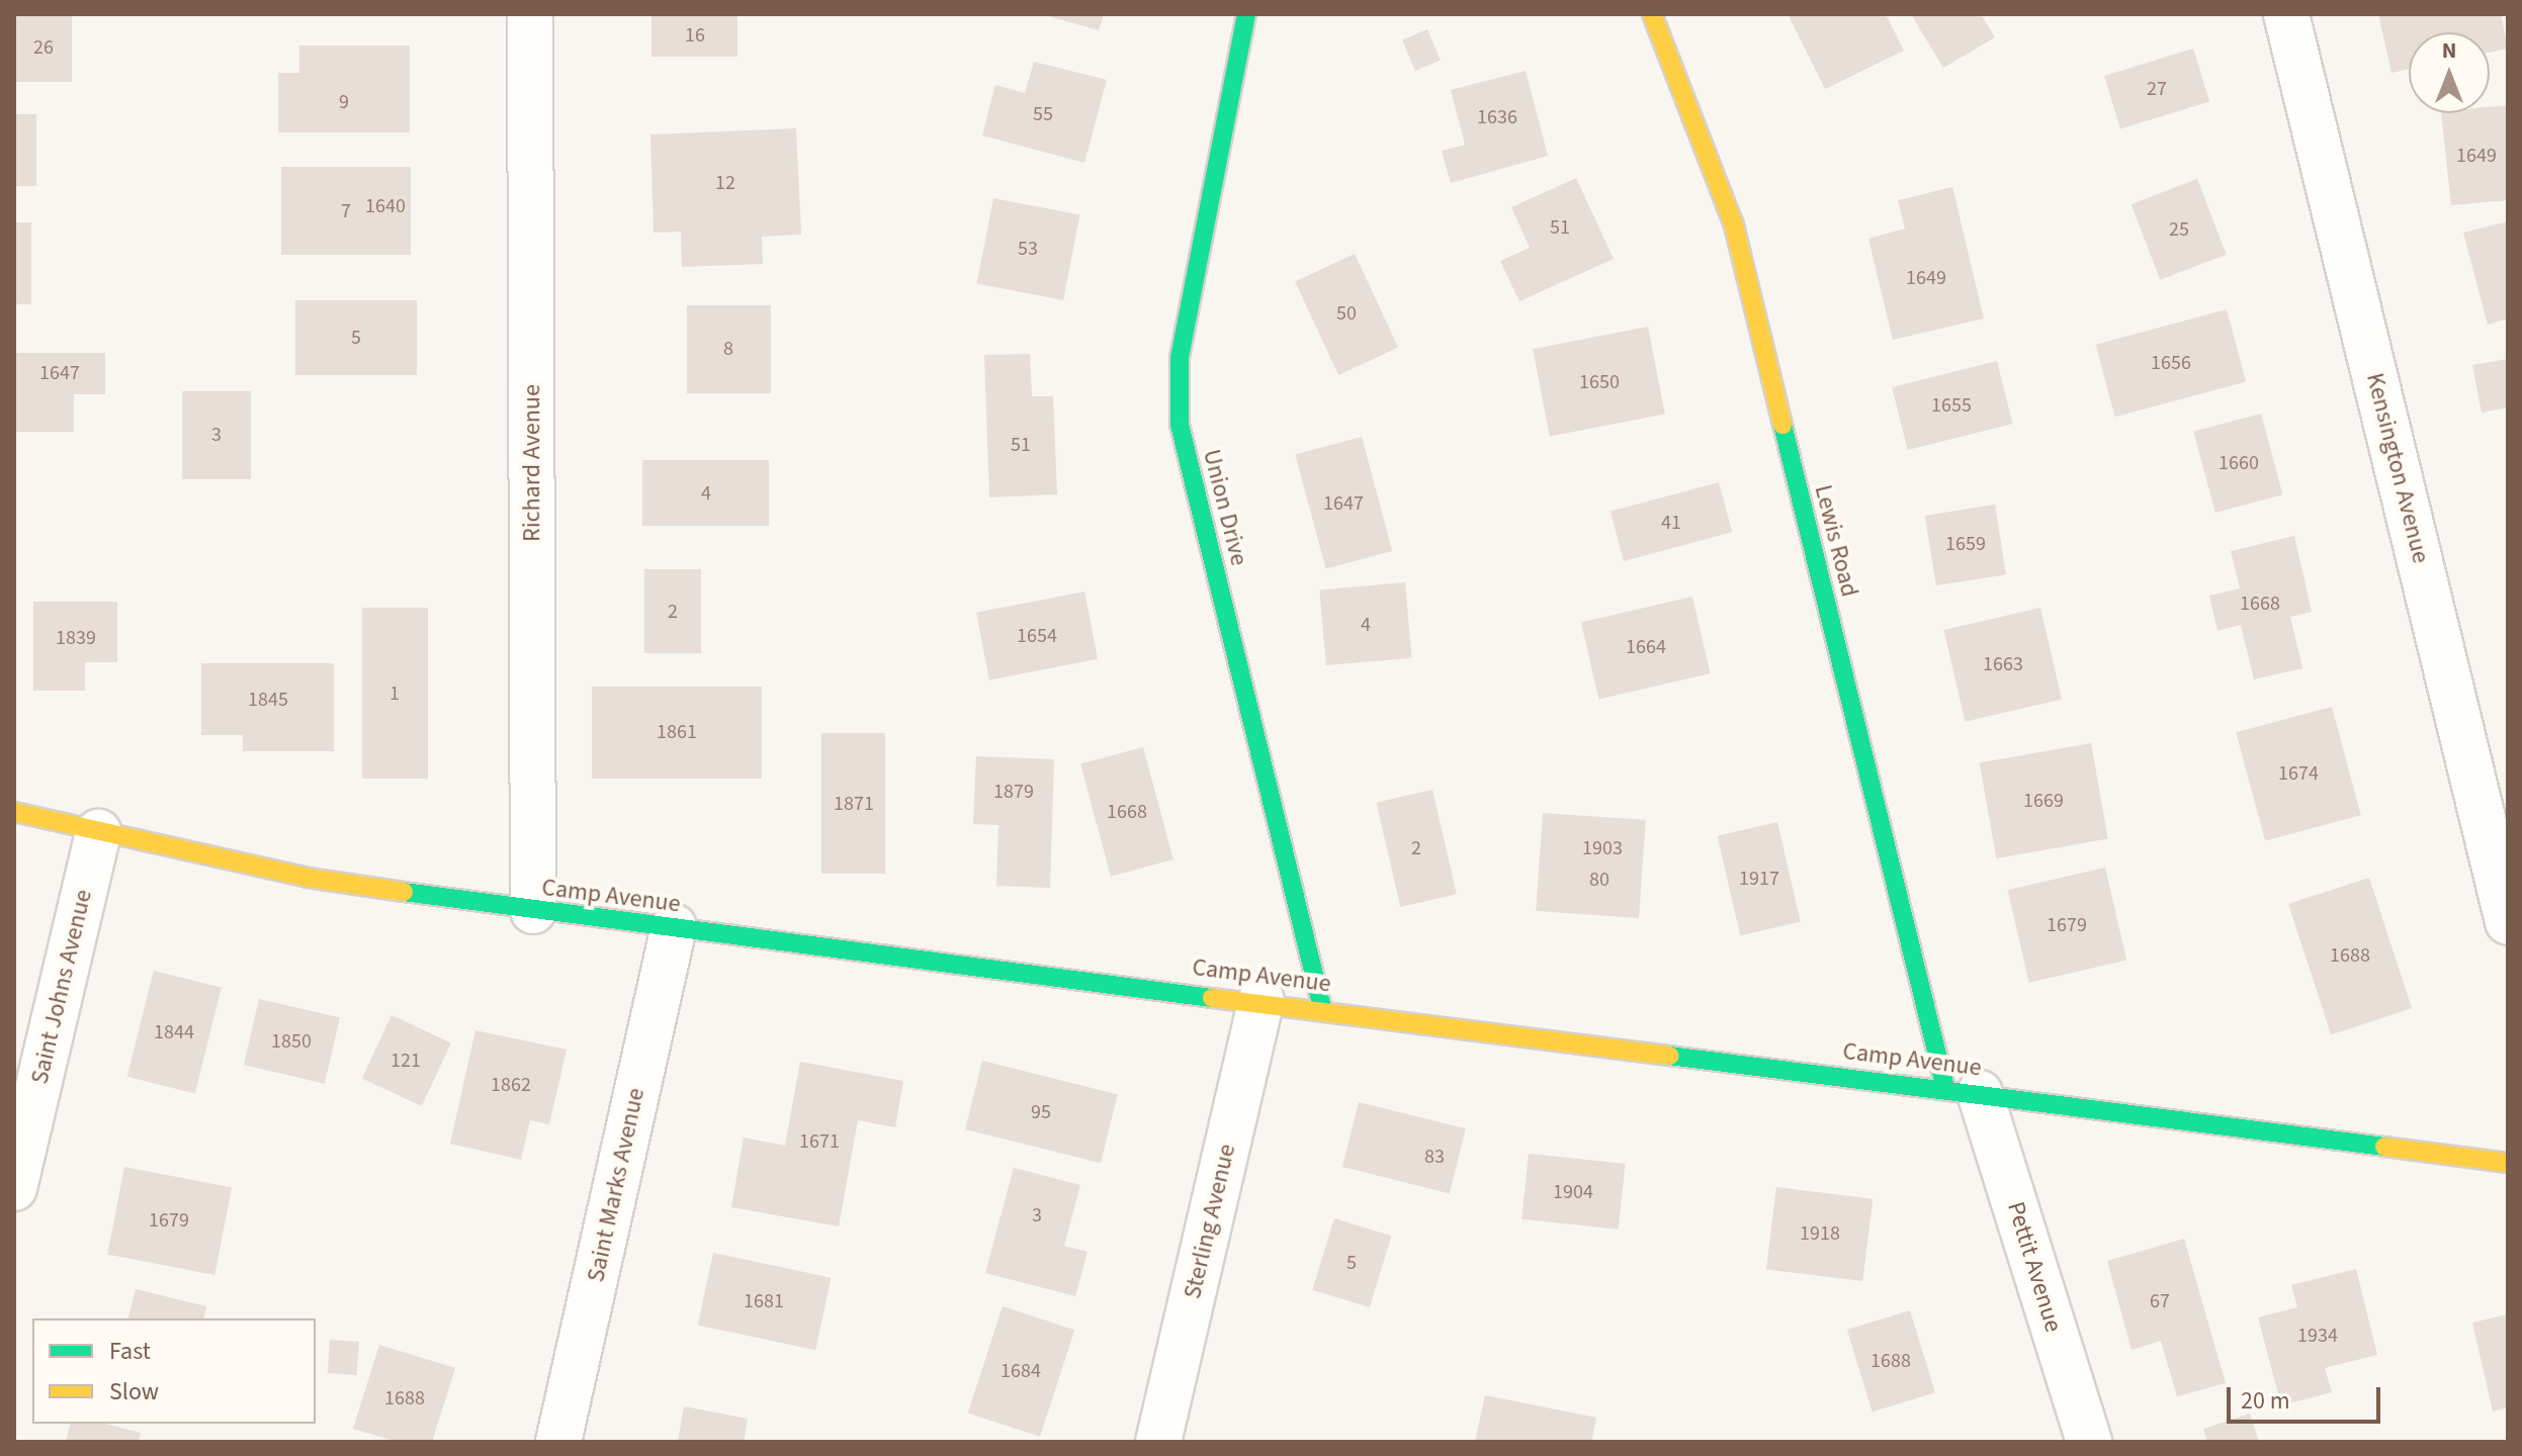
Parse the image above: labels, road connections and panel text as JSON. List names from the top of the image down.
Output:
{
  "streets": {
    "street": [
      "Richard Avenue",
      "Kensington Avenue",
      "Union Drive",
      "Lewis Road",
      "Camp Avenue",
      "Saint Johns Avenue",
      "Saint Marks Avenue",
      "Sterling Avenue",
      "Pettit Avenue"
    ]
  },
  "crossings": [
    ["Richard Avenue", "Camp Avenue"],
    ["Union Drive", "Camp Avenue"],
    ["Lewis Road", "Camp Avenue"],
    ["Lewis Road", "Pettit Avenue"],
    ["Camp Avenue", "Saint Johns Avenue"],
    ["Camp Avenue", "Saint Marks Avenue"],
    ["Camp Avenue", "Sterling Avenue"],
    ["Camp Avenue", "Pettit Avenue"]
  ],
  "house_numbers": [
    "16",
    "26",
    "27",
    "9",
    "55",
    "1636",
    "1649",
    "12",
    "1640",
    "7",
    "51",
    "25",
    "53",
    "1649",
    "50",
    "5",
    "8",
    "1656",
    "1647",
    "1650",
    "1655",
    "3",
    "51",
    "1660",
    "4",
    "1647",
    "41",
    "1659",
    "1668",
    "2",
    "4",
    "1654",
    "1839",
    "1664",
    "1663",
    "1",
    "1845",
    "1861",
    "1674",
    "1879",
    "1669",
    "1871",
    "1668",
    "2",
    "1903",
    "1917",
    "80",
    "1679",
    "1688",
    "1844",
    "1850",
    "121",
    "1862",
    "95",
    "1671",
    "83",
    "1904",
    "3",
    "1679",
    "1918",
    "5",
    "1681",
    "67",
    "1934",
    "1688",
    "1684",
    "1688"
  ],
  "legend": ["Fast", "Slow"],
  "scale_bar": "20 m",
  "north": "top"
}
